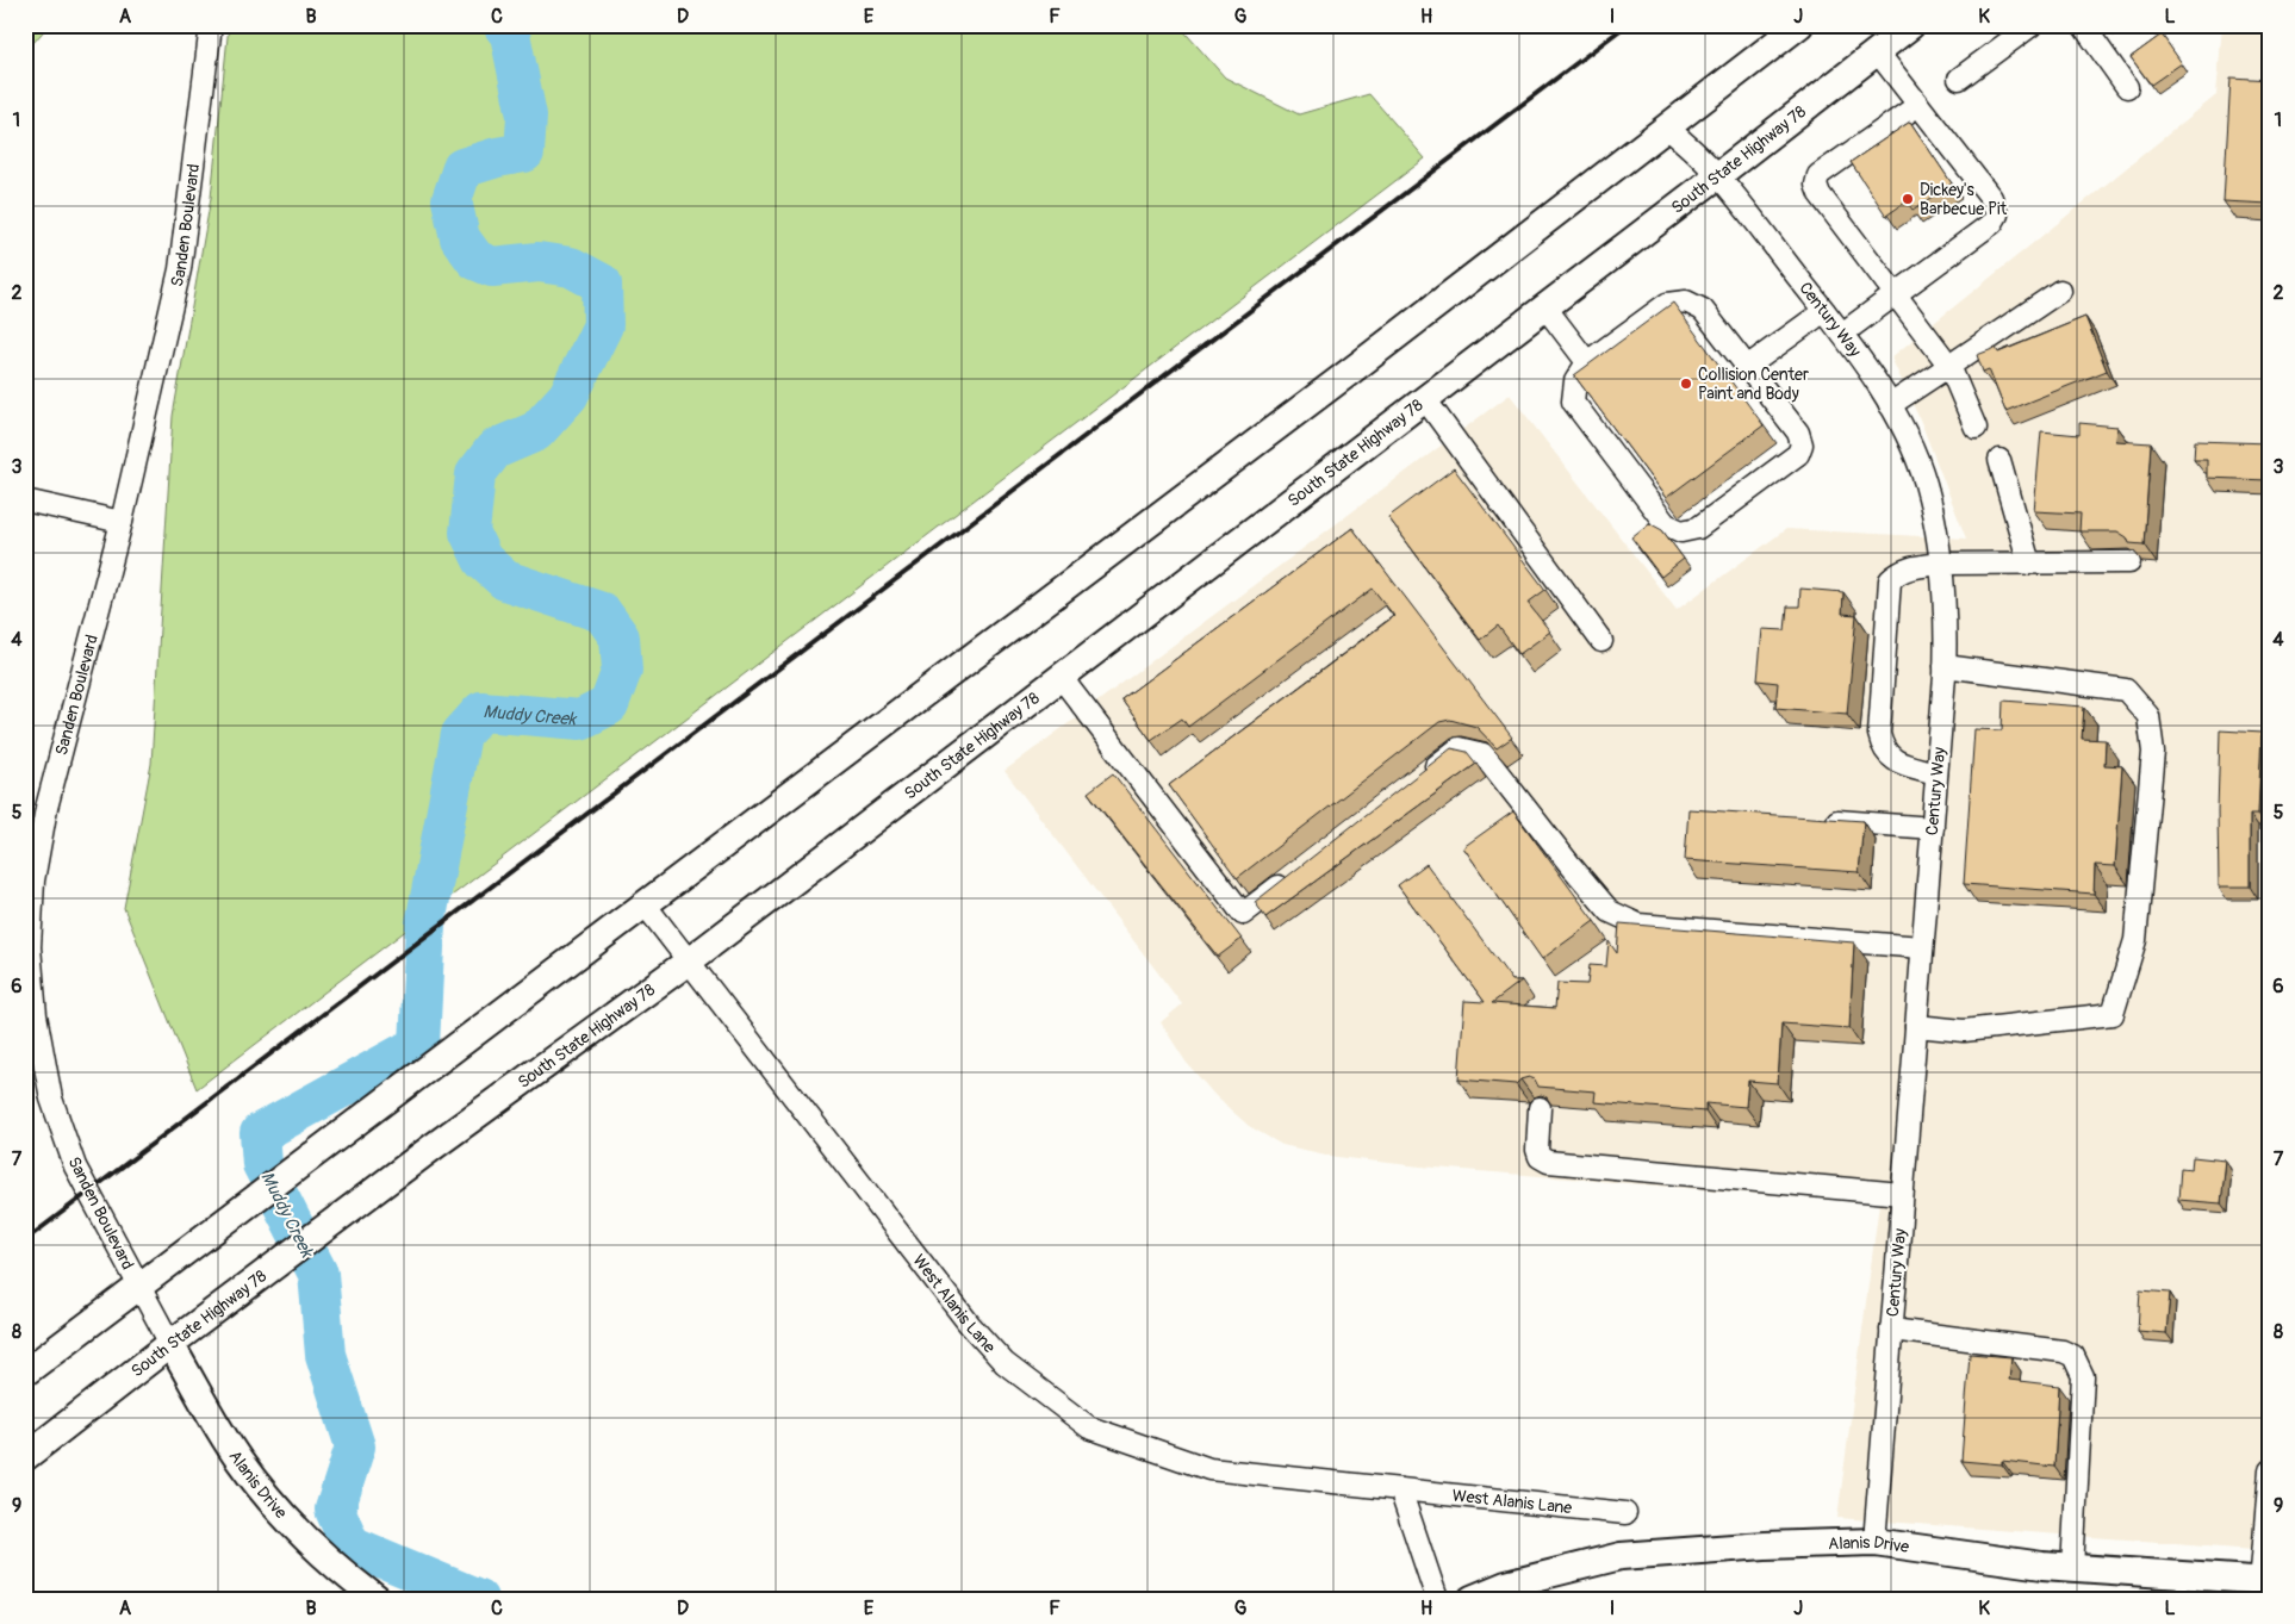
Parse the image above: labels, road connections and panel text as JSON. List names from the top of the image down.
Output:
{
  "streets": {
    "main road": ["South State Highway 78", "Alanis Drive"],
    "street": ["Sanden Boulevard", "Century Way", "West Alanis Lane"]
  },
  "crossings": [
    ["South State Highway 78", "Sanden Boulevard"],
    ["South State Highway 78", "Century Way"],
    ["South State Highway 78", "West Alanis Lane"],
    ["South State Highway 78", "Alanis Drive"],
    ["Sanden Boulevard", "Alanis Drive"],
    ["Century Way", "Alanis Drive"]
  ],
  "water": ["Muddy Creek"],
  "places": ["Dickey's Barbecue Pit", "Collision Center Paint and Body"],
  "grid": {
    "columns": [
      "A",
      "B",
      "C",
      "D",
      "E",
      "F",
      "G",
      "H",
      "I",
      "J",
      "K",
      "L"
    ],
    "rows": [
      "1",
      "2",
      "3",
      "4",
      "5",
      "6",
      "7",
      "8",
      "9"
    ]
  }
}
